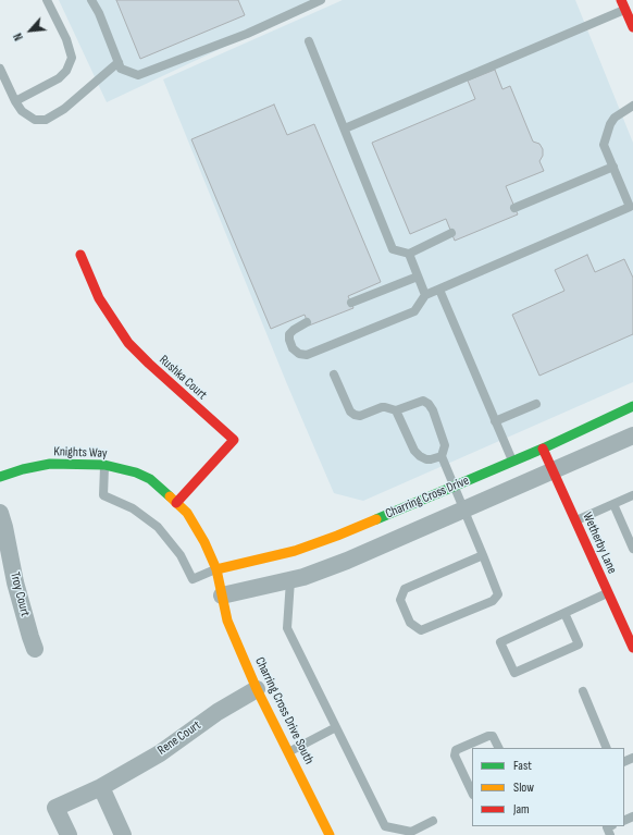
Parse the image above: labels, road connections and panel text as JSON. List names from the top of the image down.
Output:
{
  "streets": {
    "street": [
      "Rushka Court",
      "Knights Way",
      "Charring Cross Drive",
      "Wetherby Lane",
      "Troy Court",
      "Charring Cross Drive South",
      "Rene Court"
    ]
  },
  "crossings": [
    ["Rushka Court", "Knights Way"],
    ["Knights Way", "Charring Cross Drive"],
    ["Knights Way", "Charring Cross Drive South"],
    ["Charring Cross Drive", "Wetherby Lane"],
    ["Charring Cross Drive", "Charring Cross Drive South"],
    ["Charring Cross Drive South", "Rene Court"]
  ],
  "legend": ["Fast", "Slow", "Jam"],
  "north": "bottom left"
}
